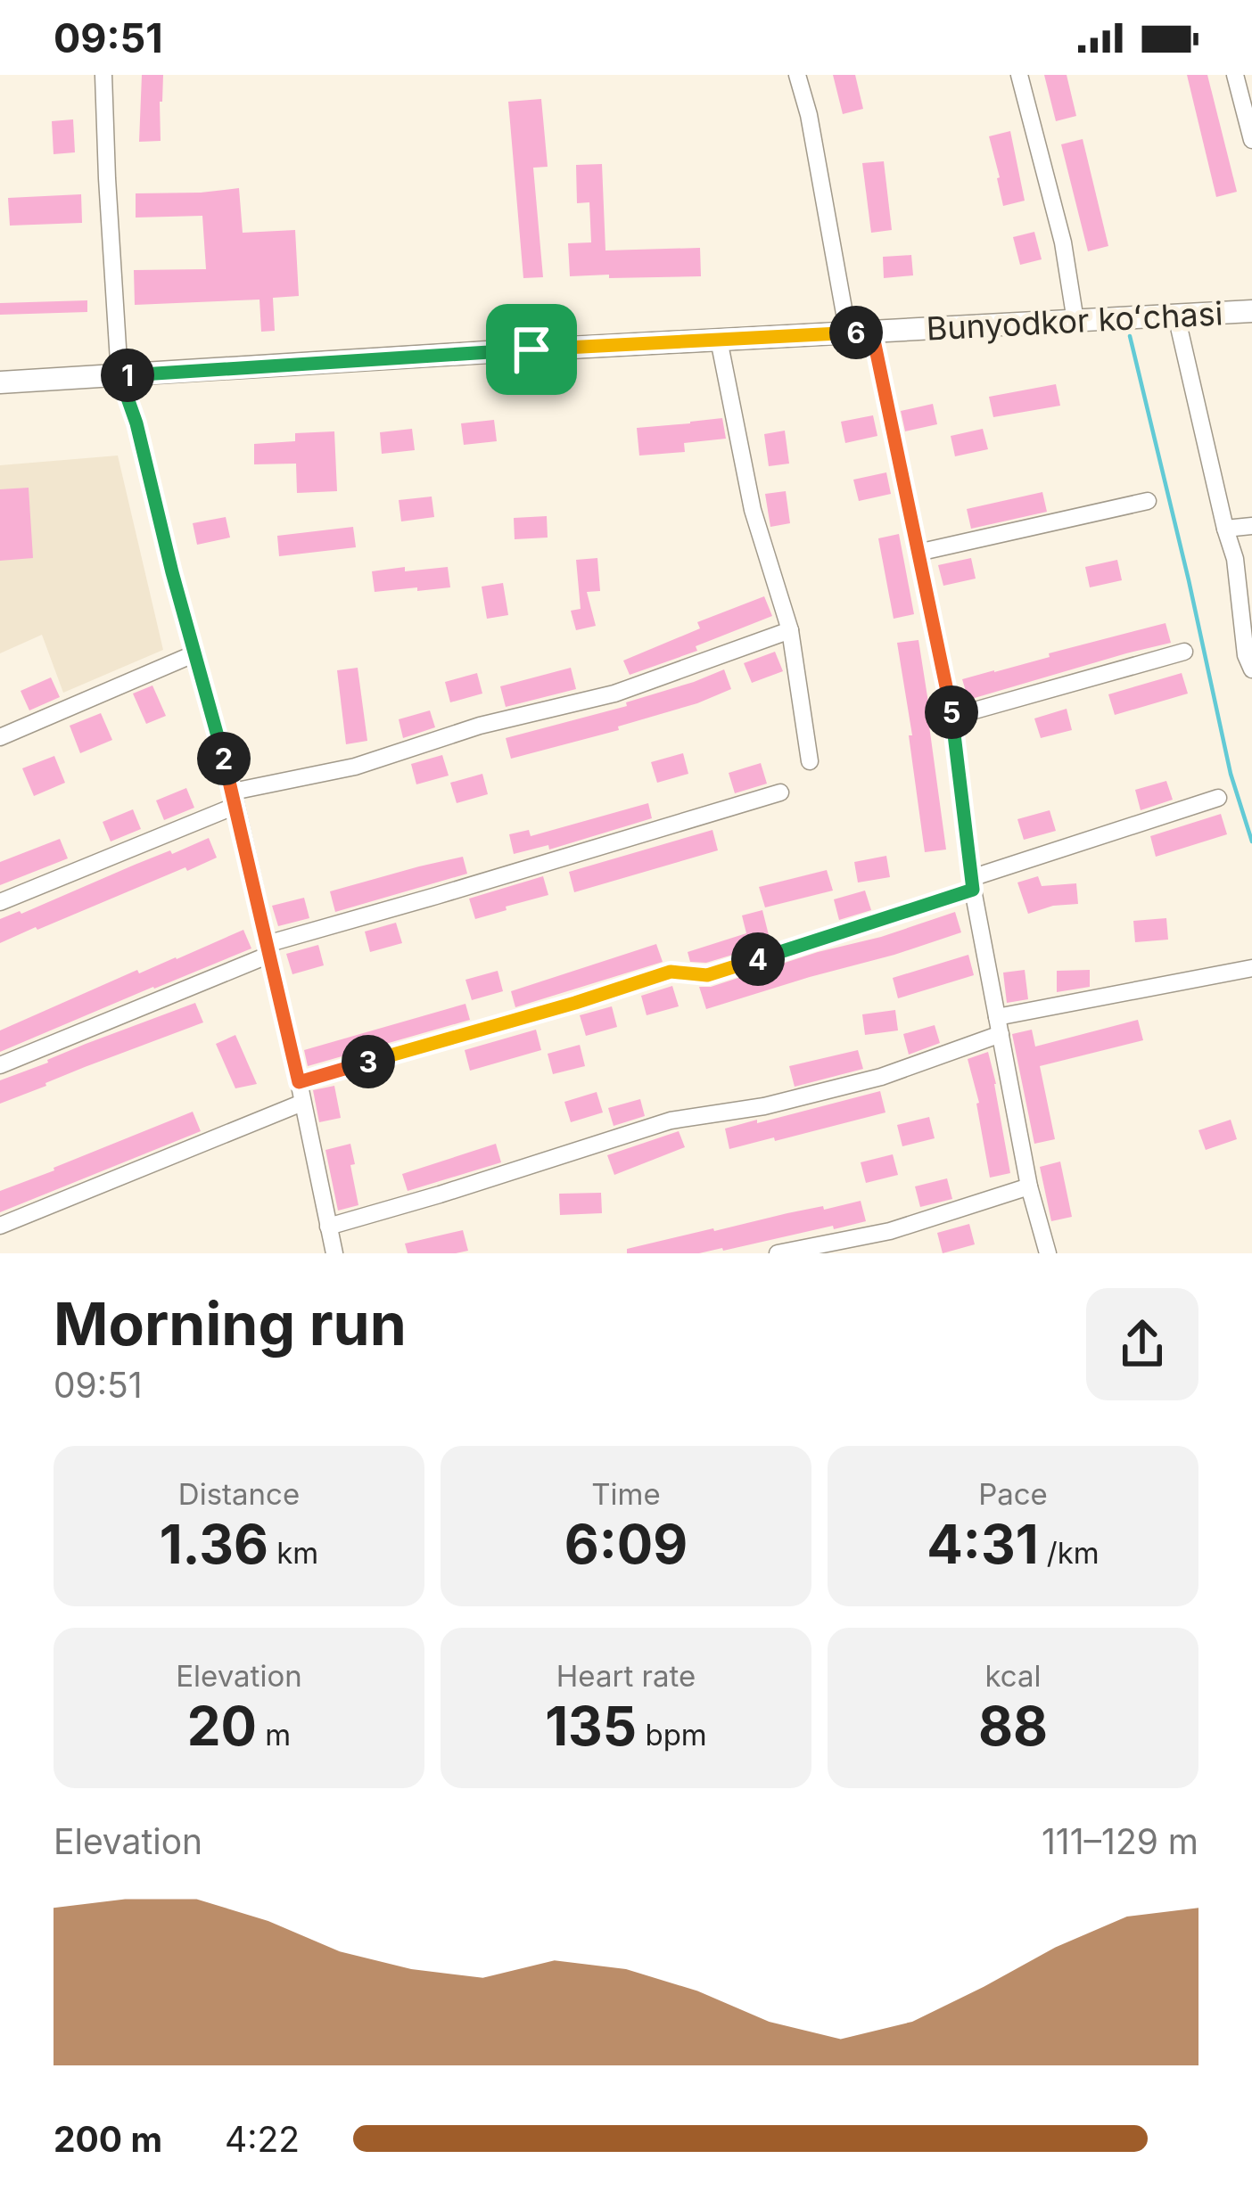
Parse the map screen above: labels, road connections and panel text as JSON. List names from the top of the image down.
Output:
{
  "streets": {
    "main road": ["Bunyodkor koʻchasi"]
  },
  "page": {
    "status": "09:51",
    "pins": [
      "6",
      "1",
      "5",
      "2",
      "4",
      "3"
    ],
    "heading": ["Morning run", "09:51"],
    "stats": [
      ["Distance", "1.36 km"],
      ["Time", "6:09"],
      ["Pace", "4:31 /km"],
      ["Elevation", "20 m"],
      ["Heart rate", "135 bpm"],
      ["kcal", "88"]
    ],
    "chart": ["Elevation", "111–129 m"],
    "list": [
      {
        "name": "200 m",
        "note": "4:22"
      }
    ]
  }
}
